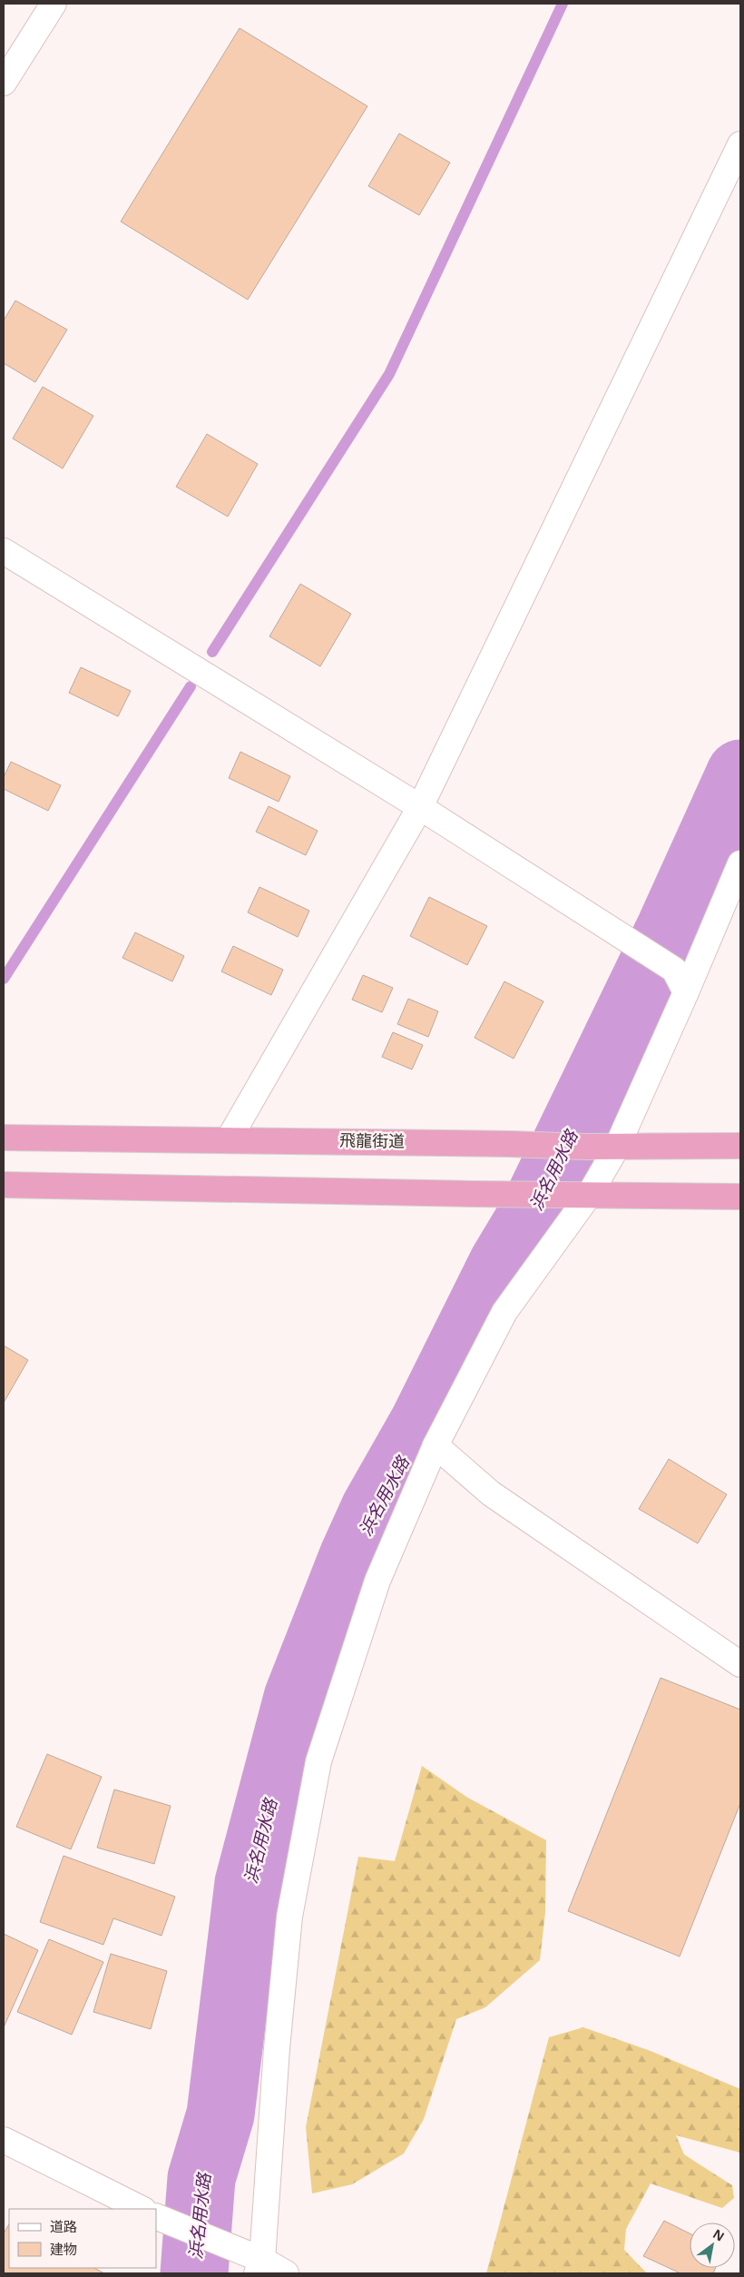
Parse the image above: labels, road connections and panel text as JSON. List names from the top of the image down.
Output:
{
  "streets": {
    "highway": ["飛龍街道"]
  },
  "water": ["浜名用水路"],
  "legend": ["道路", "建物"],
  "north": "top right"
}
